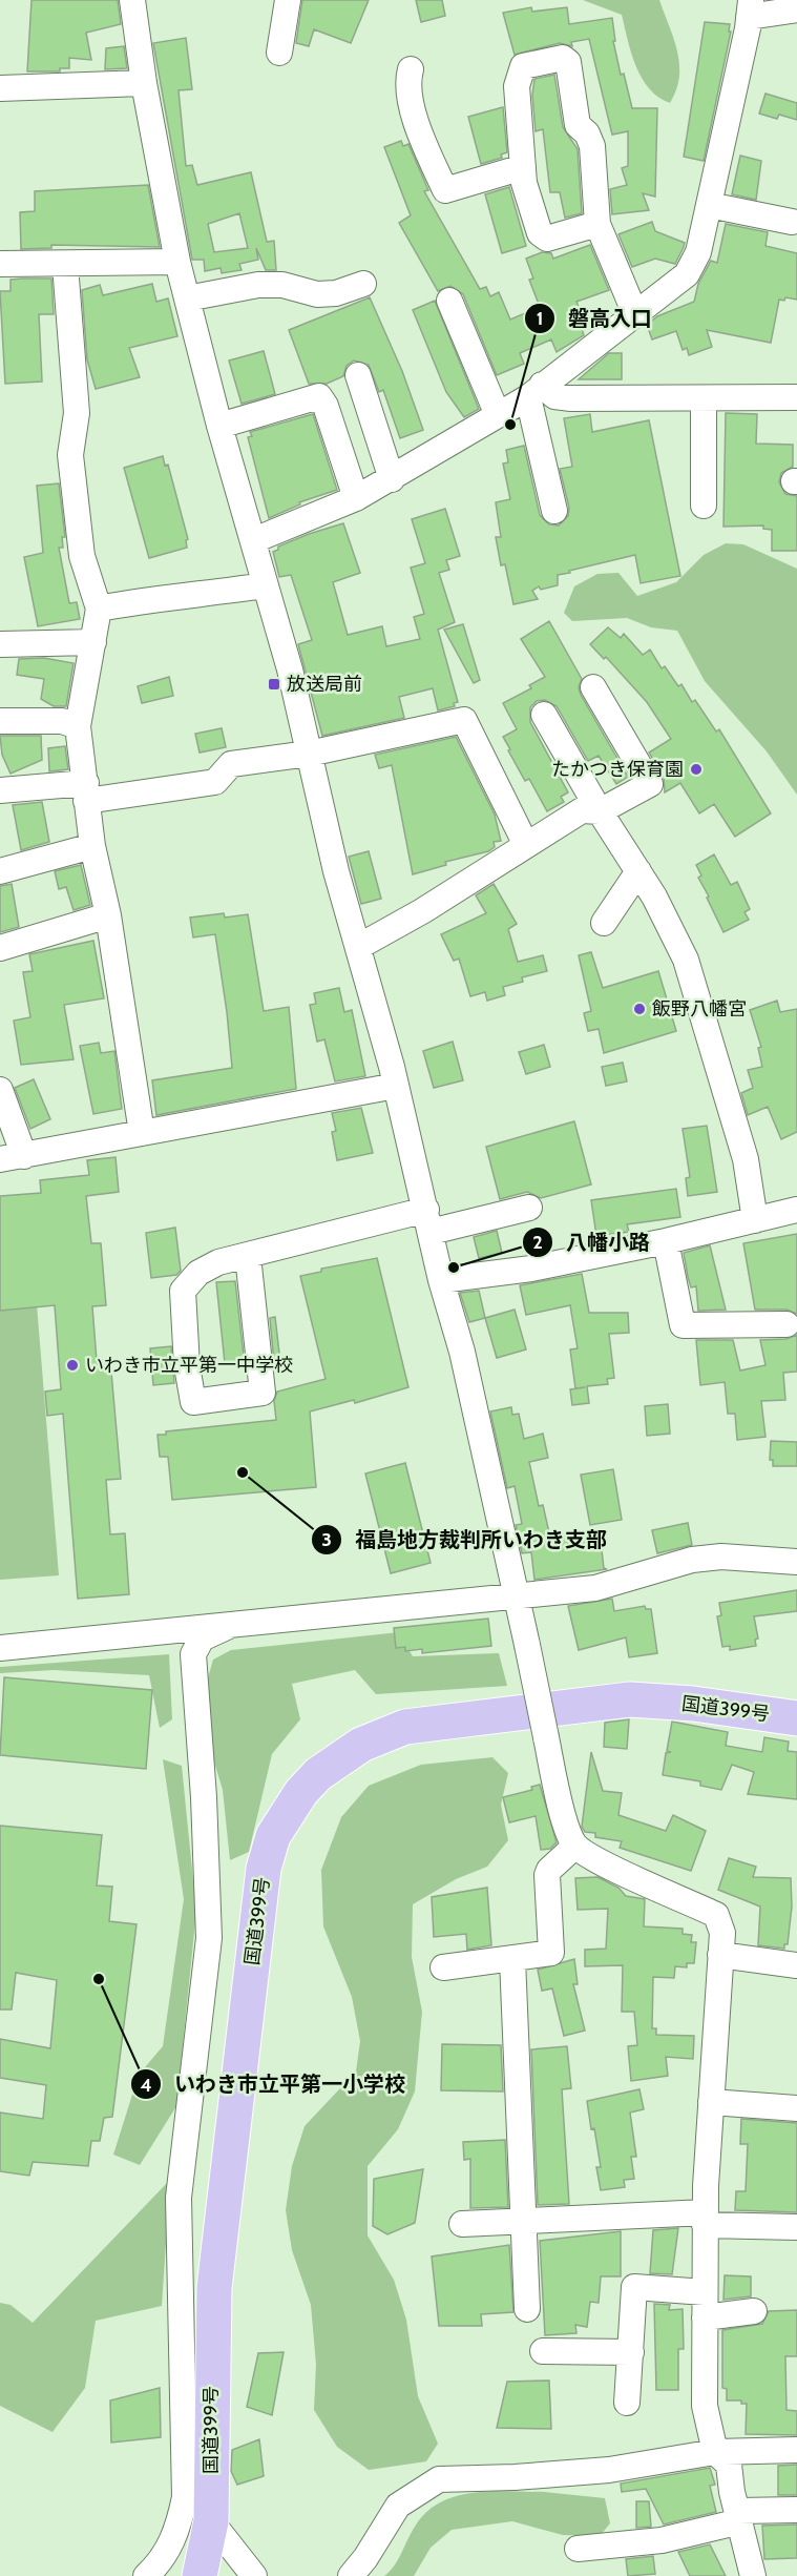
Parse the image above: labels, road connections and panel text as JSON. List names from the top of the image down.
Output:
{
  "streets": {
    "highway": ["国道399号"]
  },
  "places": {
    "other": [
      "磐高入口",
      "たかつき保育園",
      "飯野八幡宮",
      "八幡小路",
      "いわき市立平第一中学校",
      "福島地方裁判所いわき支部",
      "いわき市立平第一小学校"
    ],
    "transit": ["放送局前"]
  }
}
